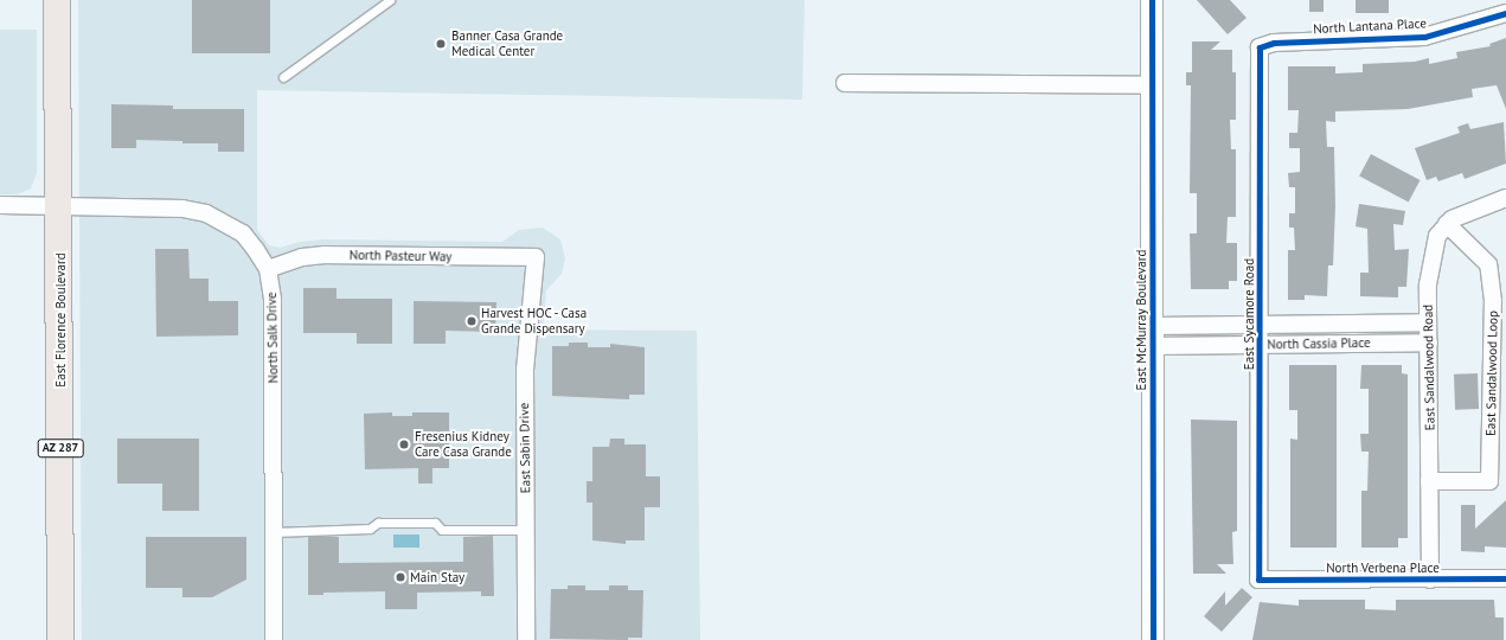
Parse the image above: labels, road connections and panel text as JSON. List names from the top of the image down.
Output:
{
  "streets": {
    "main road": ["East Florence Boulevard", "AZ 287"],
    "street": [
      "North Lantana Place",
      "North Pasteur Way",
      "East Sycamore Road",
      "East McMurray Boulevard",
      "North Salk Drive",
      "North Cassia Place",
      "East Sandalwood Road",
      "East Sandalwood Loop",
      "East Sabin Drive",
      "North Verbena Place"
    ]
  },
  "crossings": [
    ["North Lantana Place", "East Sycamore Road"],
    ["North Pasteur Way", "North Salk Drive"],
    ["North Pasteur Way", "East Sabin Drive"],
    ["East Sycamore Road", "North Cassia Place"],
    ["East Sycamore Road", "North Verbena Place"],
    ["East Florence Boulevard", "North Salk Drive"],
    ["East McMurray Boulevard", "North Cassia Place"],
    ["North Cassia Place", "East Sandalwood Road"],
    ["East Sandalwood Road", "East Sandalwood Loop"],
    ["East Sandalwood Road", "North Verbena Place"]
  ],
  "places": [
    "Banner Casa Grande Medical Center",
    "Harvest HOC - Casa Grande Dispensary",
    "Fresenius Kidney Care Casa Grande",
    "Main Stay"
  ]
}
